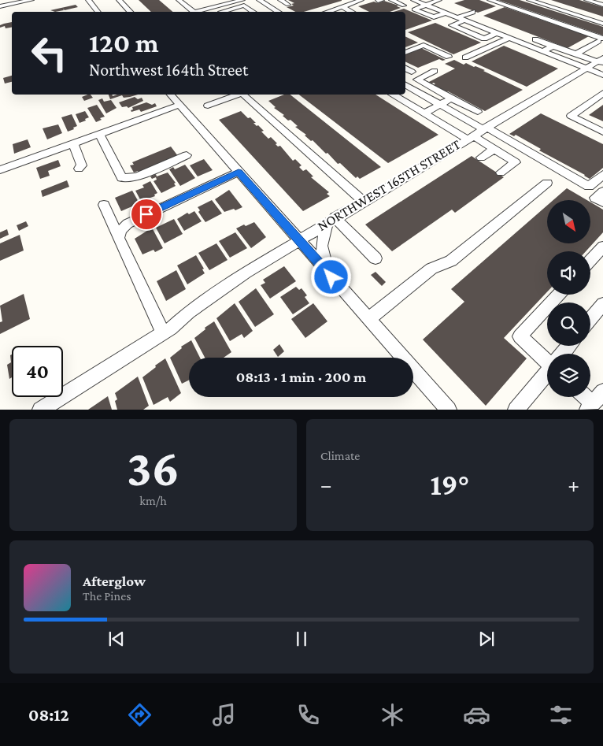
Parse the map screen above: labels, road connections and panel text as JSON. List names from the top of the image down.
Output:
{
  "streets": {
    "street": ["NORTHWEST 165TH STREET"]
  },
  "north": "bottom right",
  "page": {
    "turn": ["120 m", "Northwest 164th Street"],
    "limit": "40",
    "trip": "08:13 · 1 min · 200 m",
    "tile": [
      ["36", "km/h"],
      "Climate"
    ],
    "heat": ["−", "19°", "+"],
    "song": ["Afterglow", "The Pines"],
    "tabs": "08:12"
  }
}
